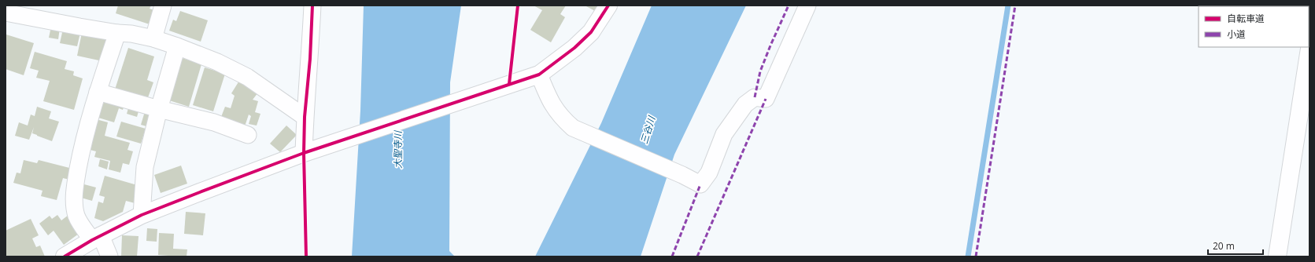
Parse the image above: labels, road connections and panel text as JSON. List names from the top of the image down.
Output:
{
  "water": ["三谷川", "大聖寺川"],
  "legend": ["自転車道", "小道"],
  "scale_bar": "20 m"
}
